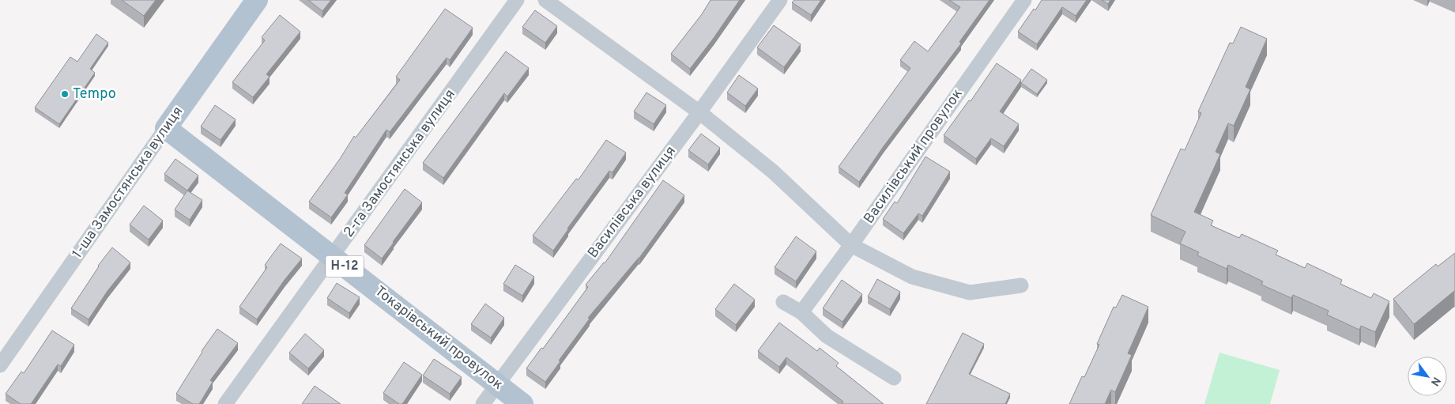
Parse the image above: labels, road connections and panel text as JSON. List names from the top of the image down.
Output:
{
  "streets": {
    "main road": ["1-ша Замостянська вулиця", "Н-12", "Токарівський провулок"],
    "street": ["Василівський провулок", "2-га Замостянська вулиця", "Василівська вулиця"]
  },
  "crossings": [
    ["2-га Замостянська вулиця", "Токарівський провулок"],
    ["1-ша Замостянська вулиця", "Токарівський провулок"],
    ["Василівська вулиця", "Токарівський провулок"]
  ],
  "places": ["Tempo"],
  "north": "bottom right"
}
